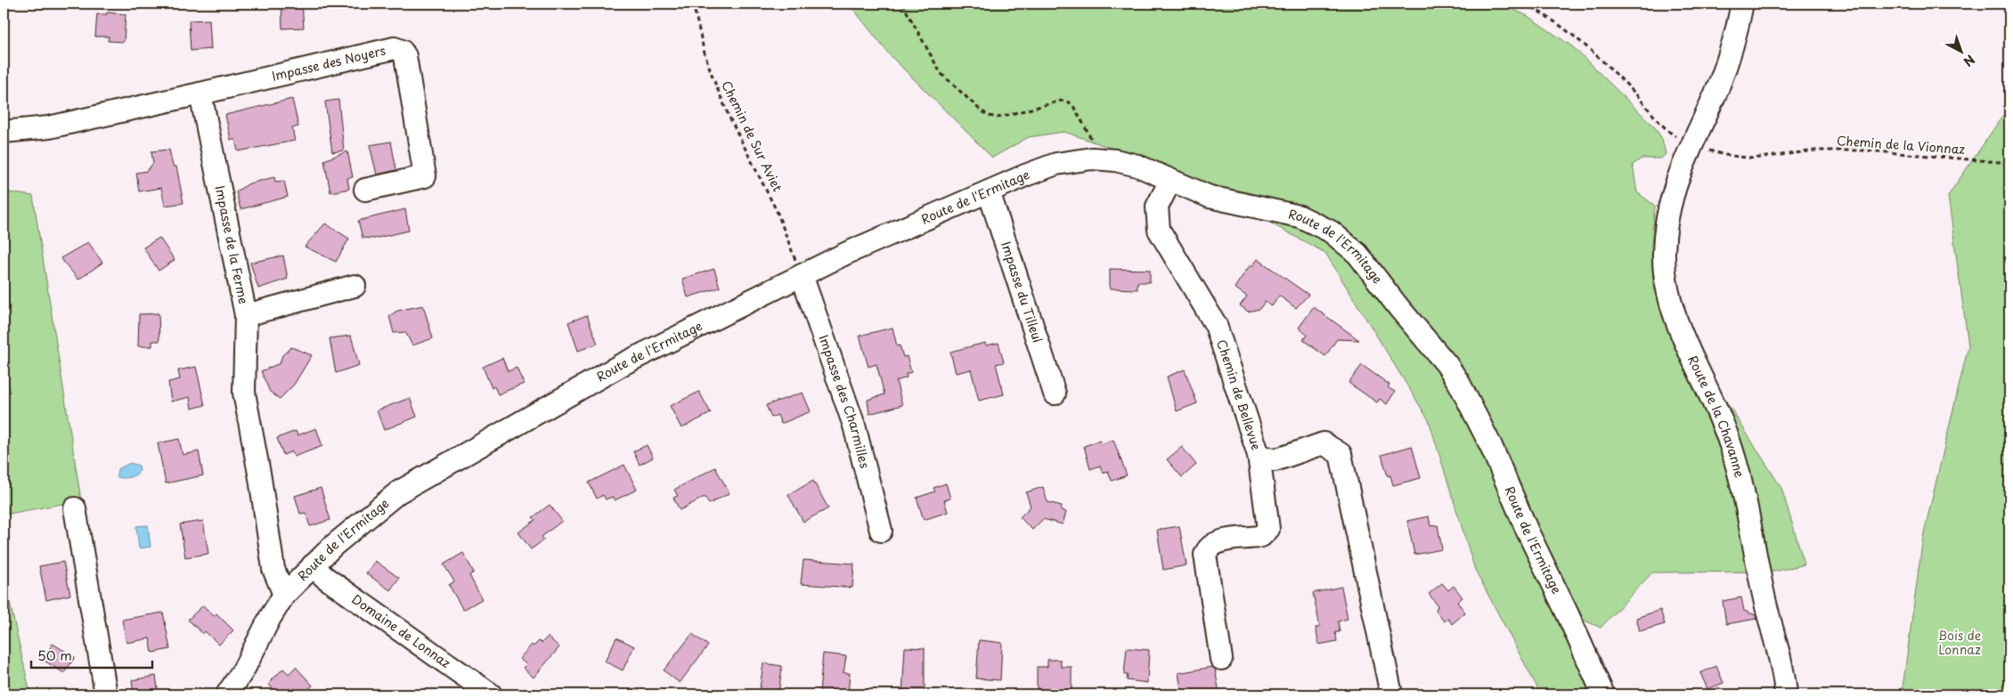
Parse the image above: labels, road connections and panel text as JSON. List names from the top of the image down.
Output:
{
  "streets": {
    "street": [
      "Impasse des Noyers",
      "Route de l'Ermitage",
      "Impasse de la Ferme",
      "Chemin de Bellevue",
      "Impasse des Charmilles",
      "Route de la Chavanne",
      "Domaine de Lonnaz"
    ],
    "path": ["Chemin de Sur Aviet", "Chemin de la Vionnaz"]
  },
  "crossings": [
    ["Impasse des Noyers", "Impasse de la Ferme"],
    ["Chemin de Sur Aviet", "Route de l'Ermitage"],
    ["Chemin de Sur Aviet", "Impasse des Charmilles"],
    ["Chemin de la Vionnaz", "Route de la Chavanne"],
    ["Route de l'Ermitage", "Impasse de la Ferme"],
    ["Route de l'Ermitage", "Chemin de Bellevue"],
    ["Route de l'Ermitage", "Impasse des Charmilles"],
    ["Route de l'Ermitage", "Domaine de Lonnaz"]
  ],
  "parks": ["Bois de Lonnaz"],
  "scale_bar": "50 m",
  "north": "bottom right"
}
